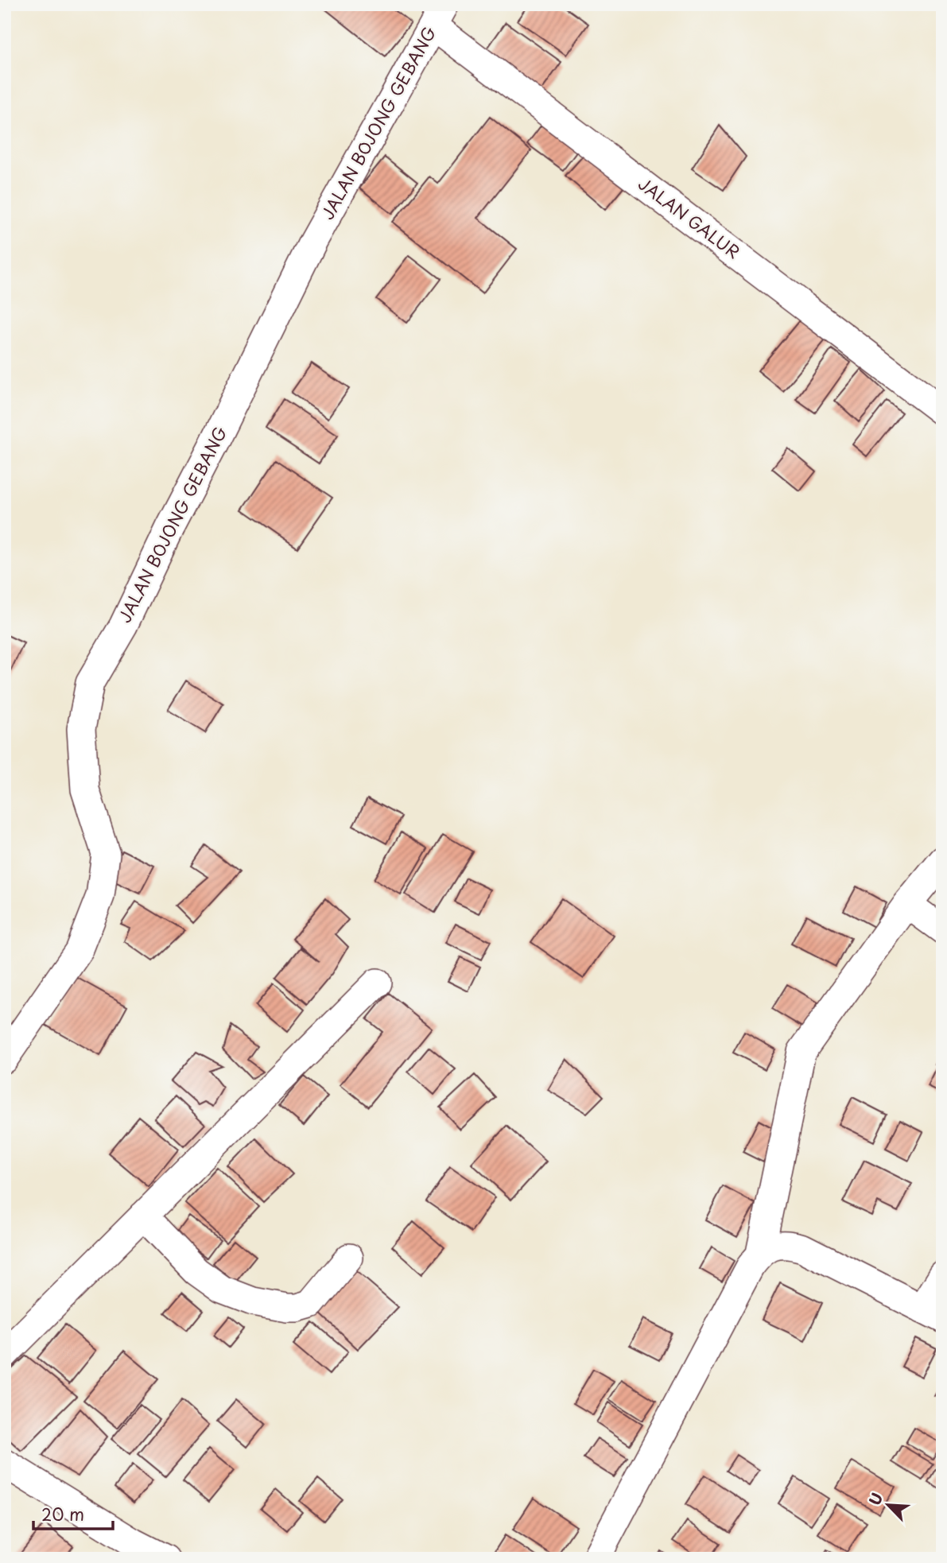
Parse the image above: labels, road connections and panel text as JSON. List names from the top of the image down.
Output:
{
  "streets": {
    "street": ["JALAN BOJONG GEBANG", "JALAN GALUR"]
  },
  "crossings": [
    ["JALAN BOJONG GEBANG", "JALAN GALUR"]
  ],
  "scale_bar": "20 m",
  "north": "top left"
}
